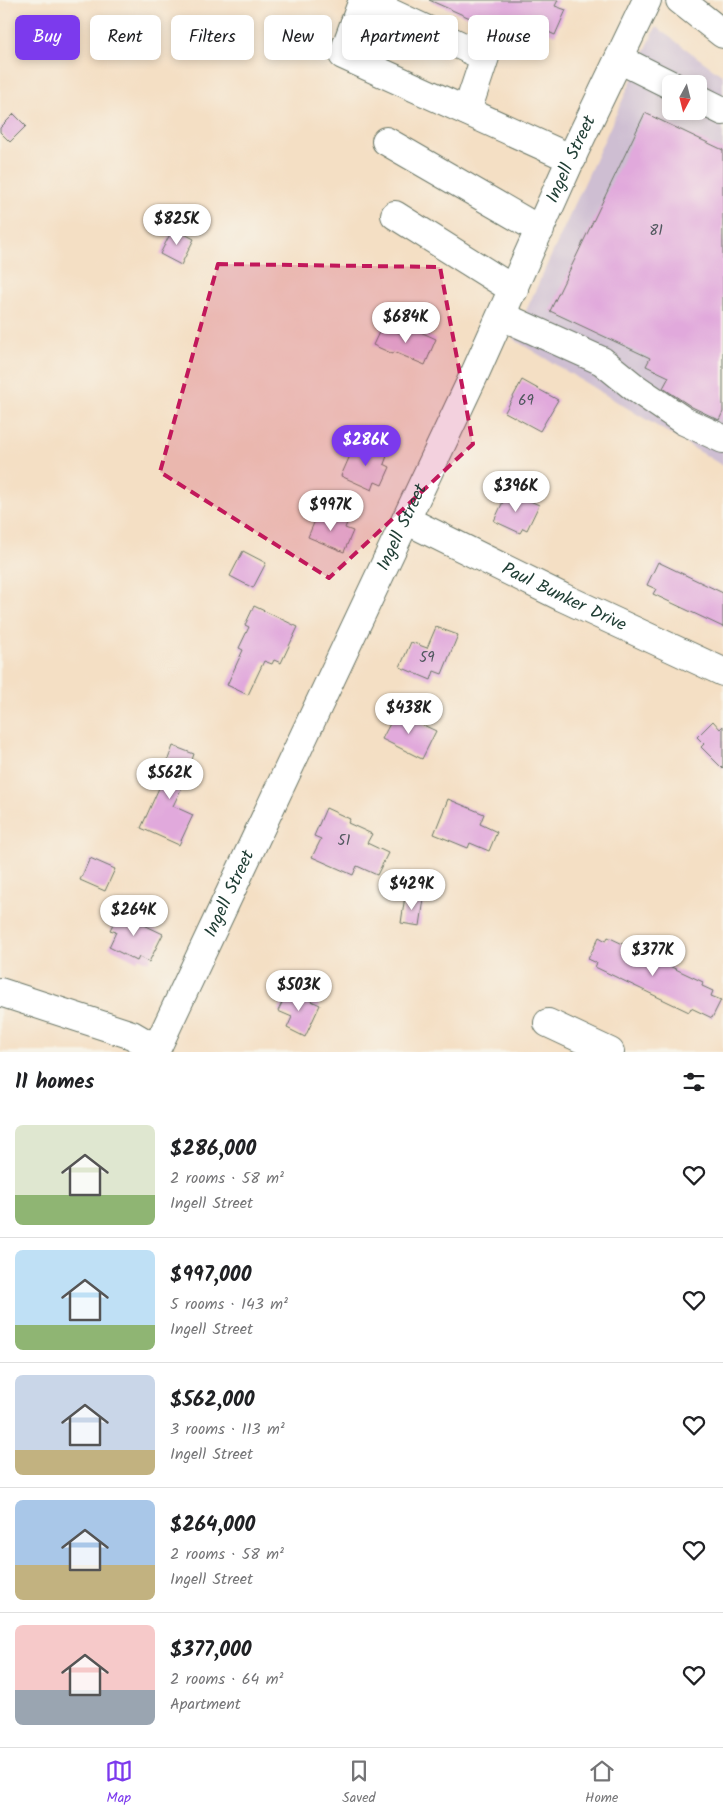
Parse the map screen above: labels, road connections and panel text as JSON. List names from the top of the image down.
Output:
{
  "streets": {
    "street": ["Ingell Street", "Paul Bunker Drive"]
  },
  "crossings": [
    ["Ingell Street", "Paul Bunker Drive"]
  ],
  "house_numbers": [
    "81",
    "69",
    "59",
    "51"
  ],
  "north": "bottom",
  "page": {
    "chip": [
      "Buy",
      "Rent",
      "Filters",
      "New",
      "Apartment",
      "House"
    ],
    "price": [
      "$825K",
      "$684K",
      "$286K",
      "$396K",
      "$997K",
      "$438K",
      "$562K",
      "$429K",
      "$264K",
      "$377K",
      "$503K"
    ],
    "heading": "11 homes",
    "list": [
      {
        "name": "$286,000",
        "note": "2 rooms · 58 m² · Ingell Street"
      },
      {
        "name": "$997,000",
        "note": "5 rooms · 143 m² · Ingell Street"
      },
      {
        "name": "$562,000",
        "note": "3 rooms · 113 m² · Ingell Street"
      },
      {
        "name": "$264,000",
        "note": "2 rooms · 58 m² · Ingell Street"
      },
      {
        "name": "$377,000",
        "note": "2 rooms · 64 m² · Apartment"
      }
    ],
    "tabs": ["Map", "Saved", "Home"]
  }
}
